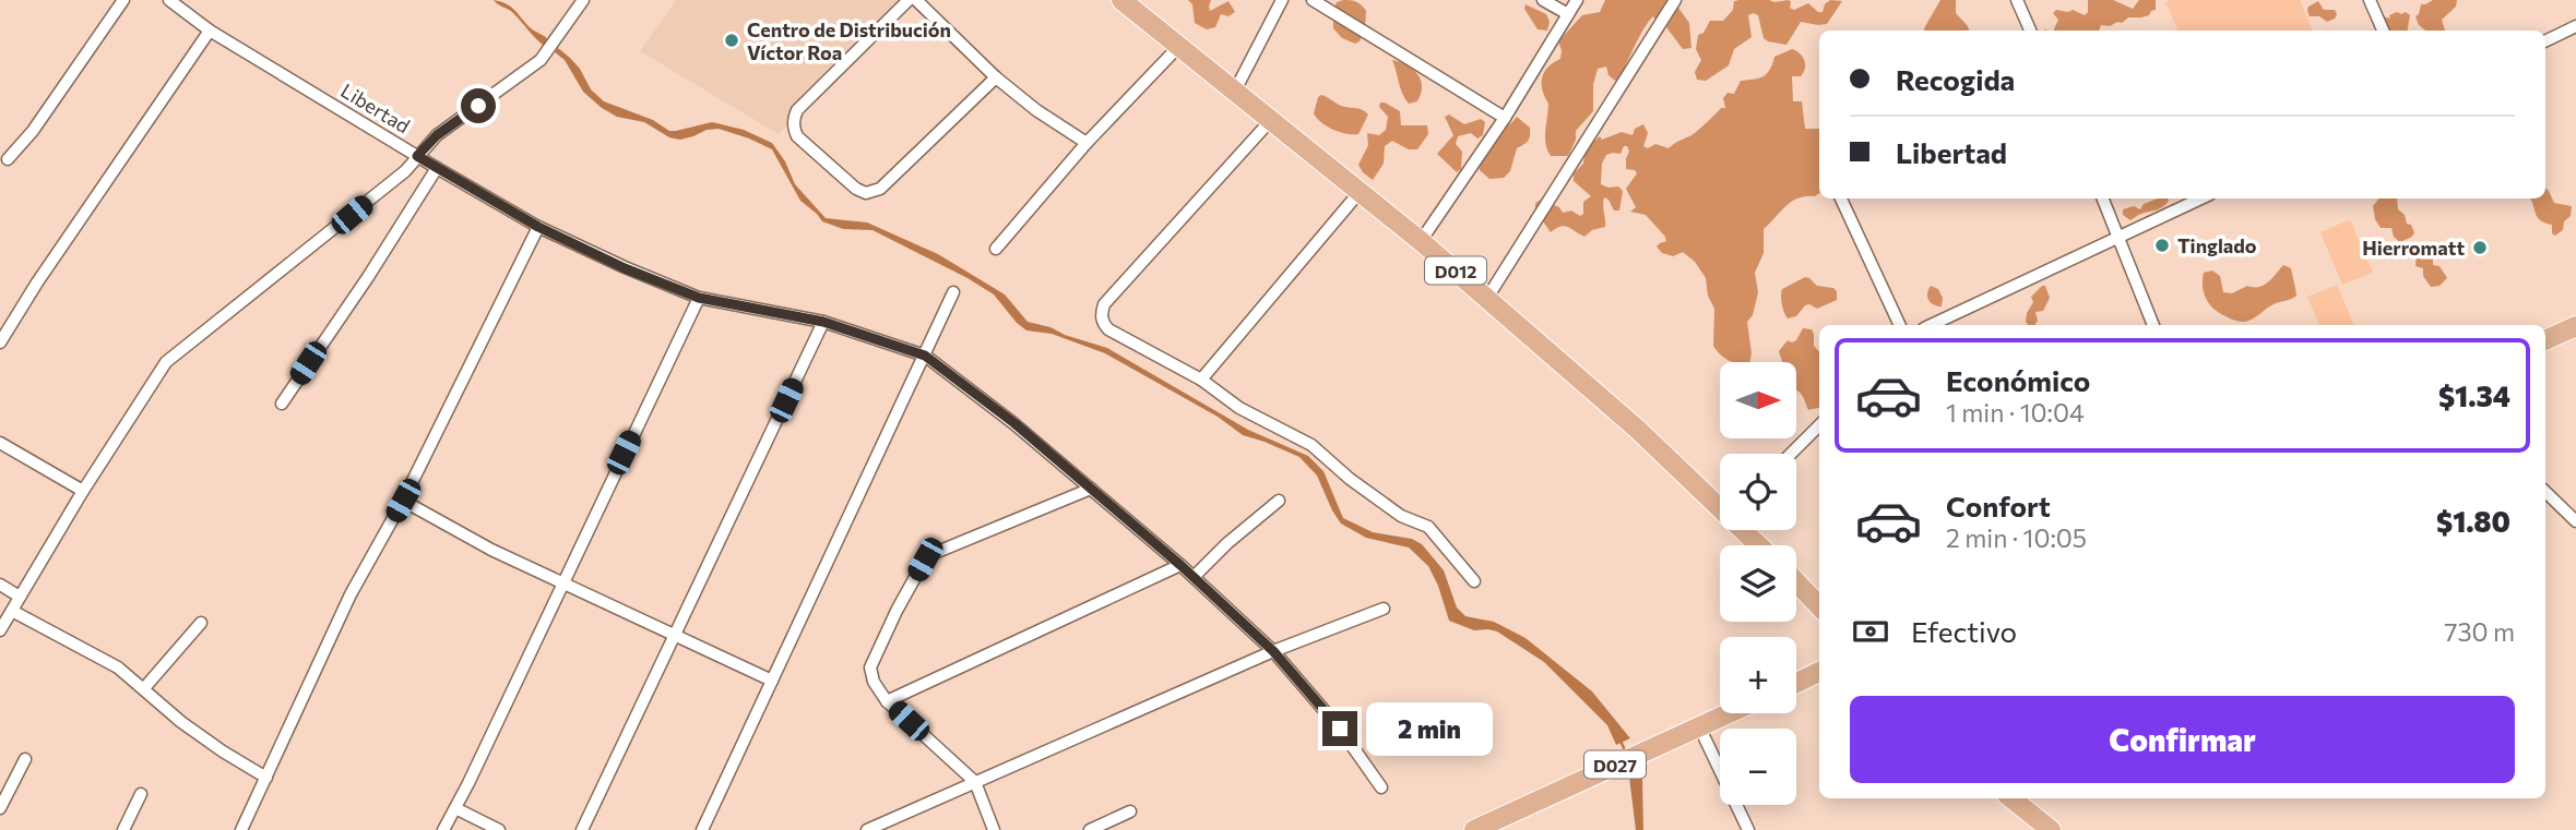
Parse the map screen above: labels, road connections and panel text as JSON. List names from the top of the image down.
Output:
{
  "streets": {
    "main road": ["D012", "D027"],
    "street": ["Libertad"]
  },
  "places": ["Centro de Distribución Víctor Roa", "Tinglado", "Hierromatt"],
  "north": "right",
  "page": {
    "banner": ["Recogida", "Libertad"],
    "list": [
      {
        "name": "Económico",
        "note": "1 min · 10:04",
        "value": "$1.34"
      },
      {
        "name": "Confort",
        "note": "2 min · 10:05",
        "value": "$1.80"
      }
    ],
    "map_buttons": ["+", "−"],
    "pay": ["Efectivo", "730 m"],
    "buttons": "Confirmar",
    "bubble": "2 min"
  }
}
